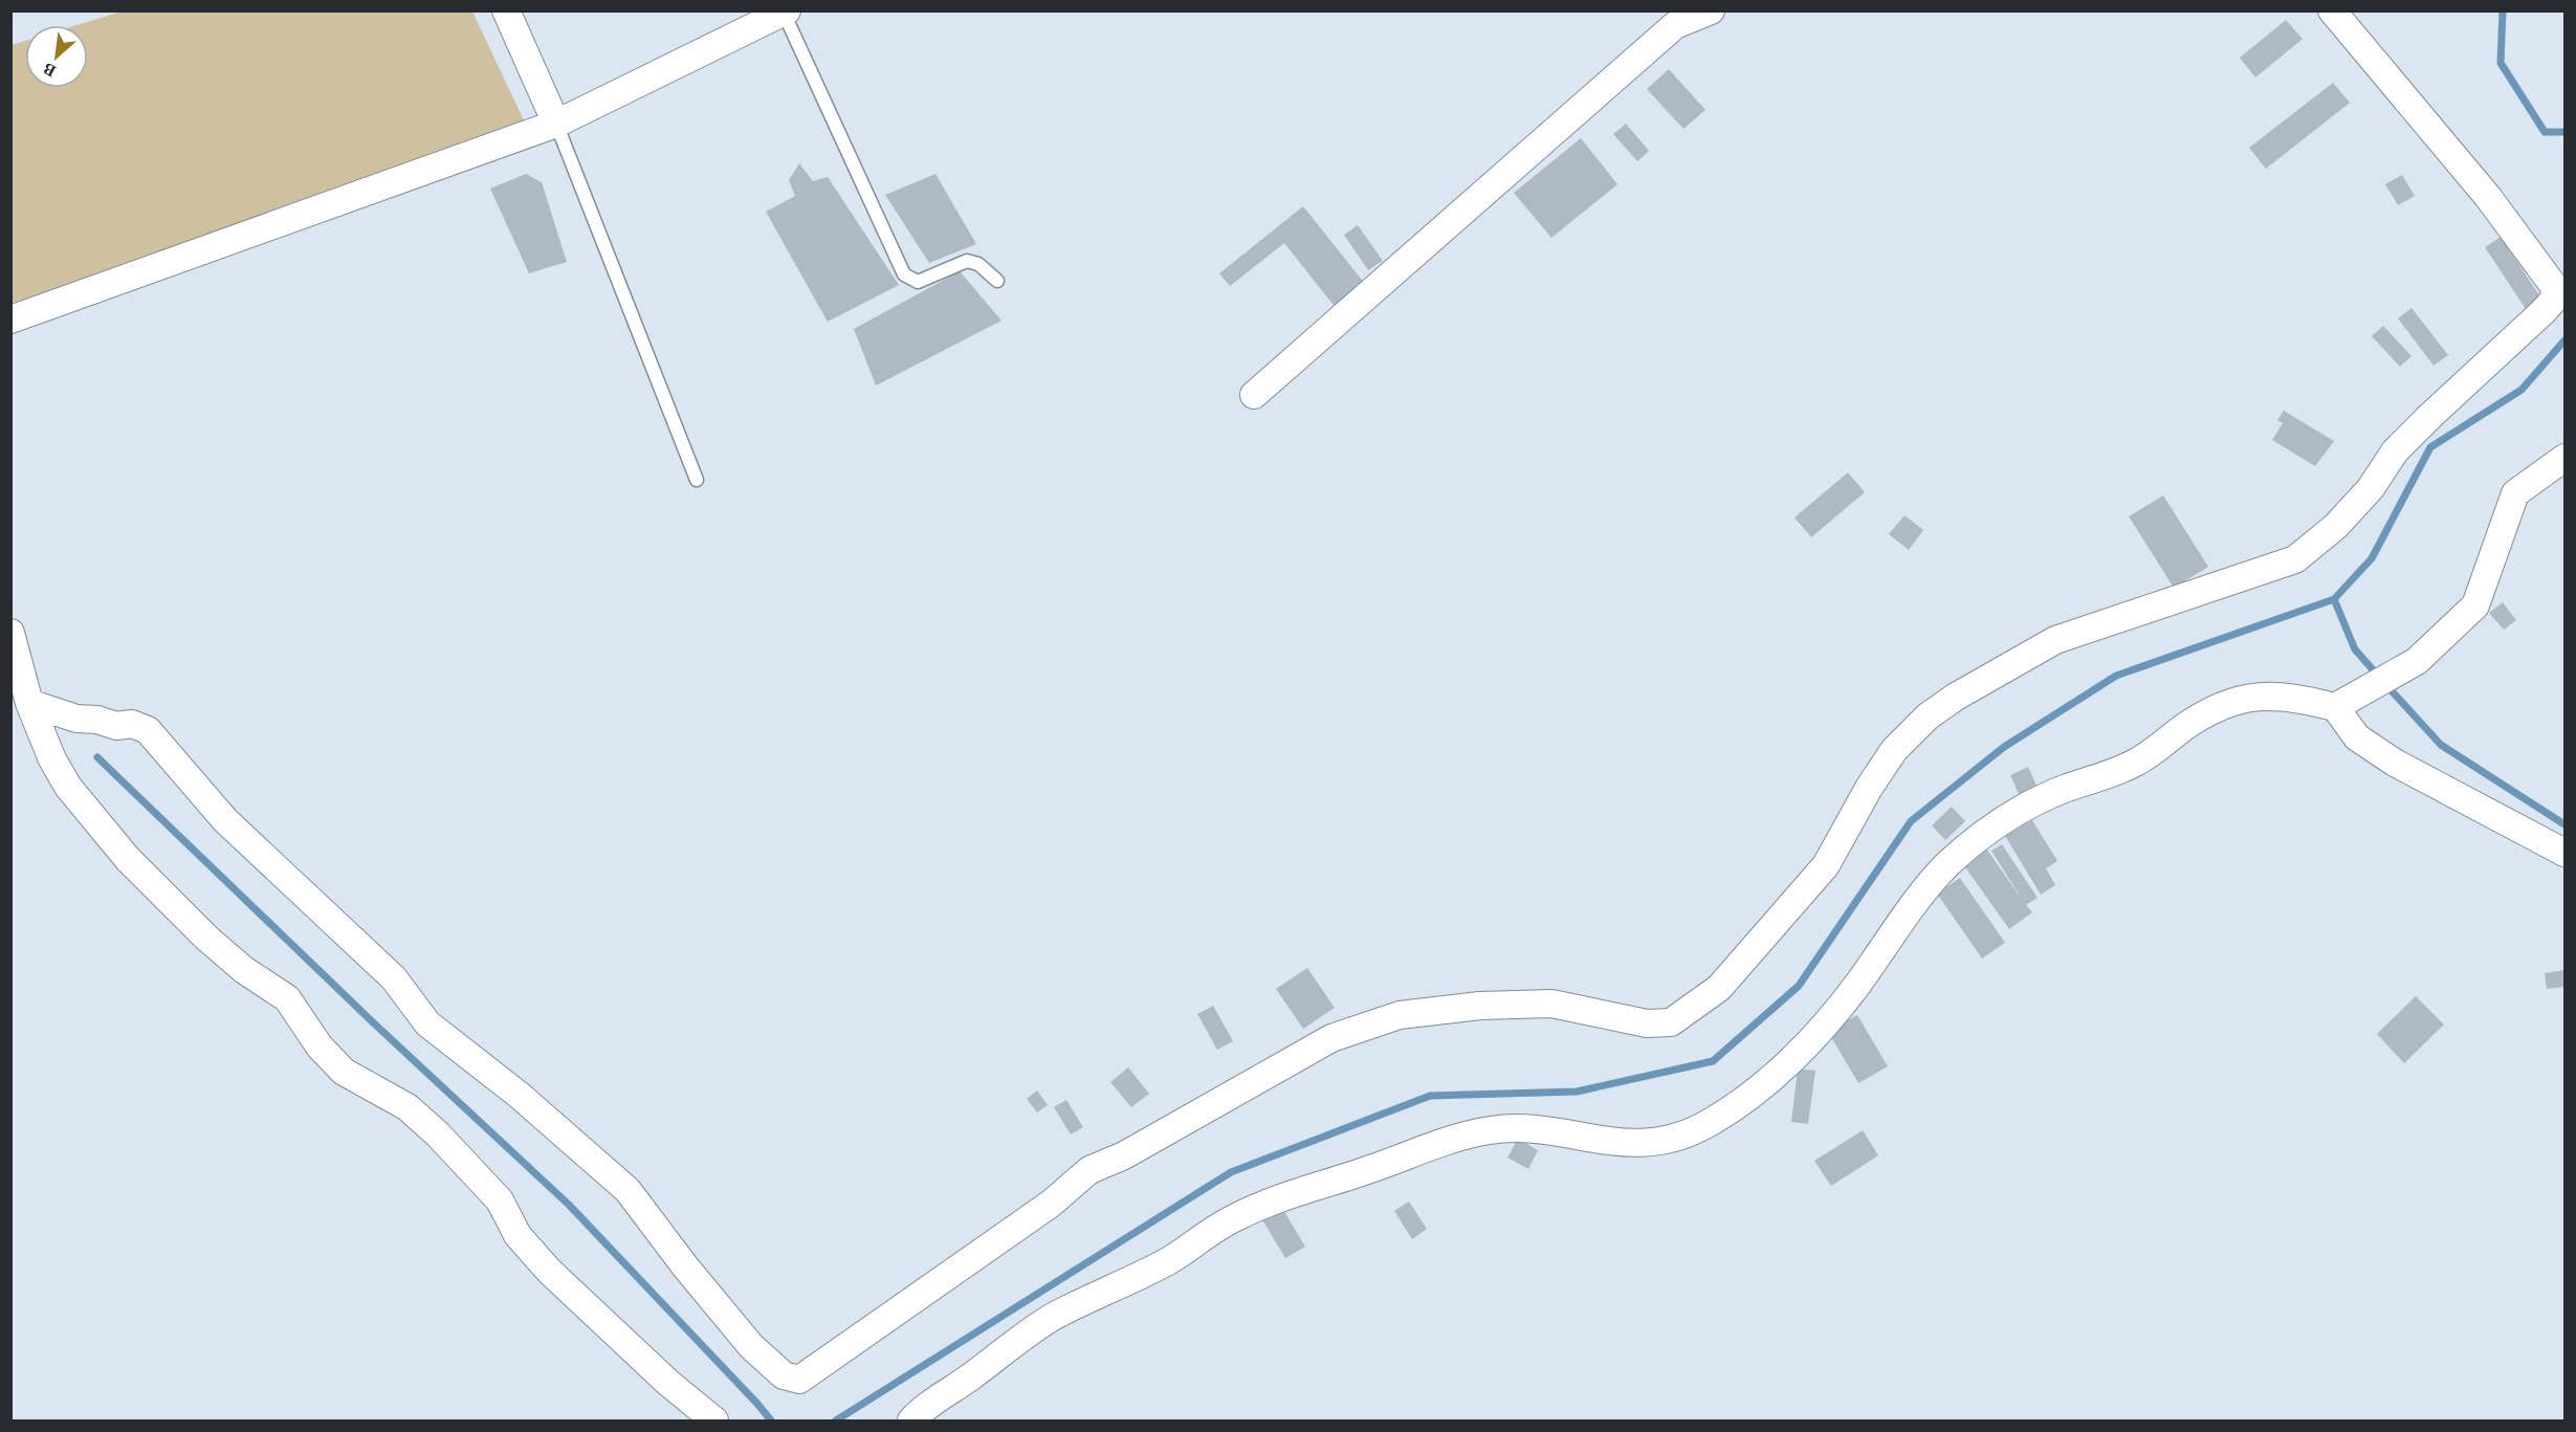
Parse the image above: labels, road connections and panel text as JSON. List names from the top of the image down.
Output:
{
  "north": "bottom left"
}
